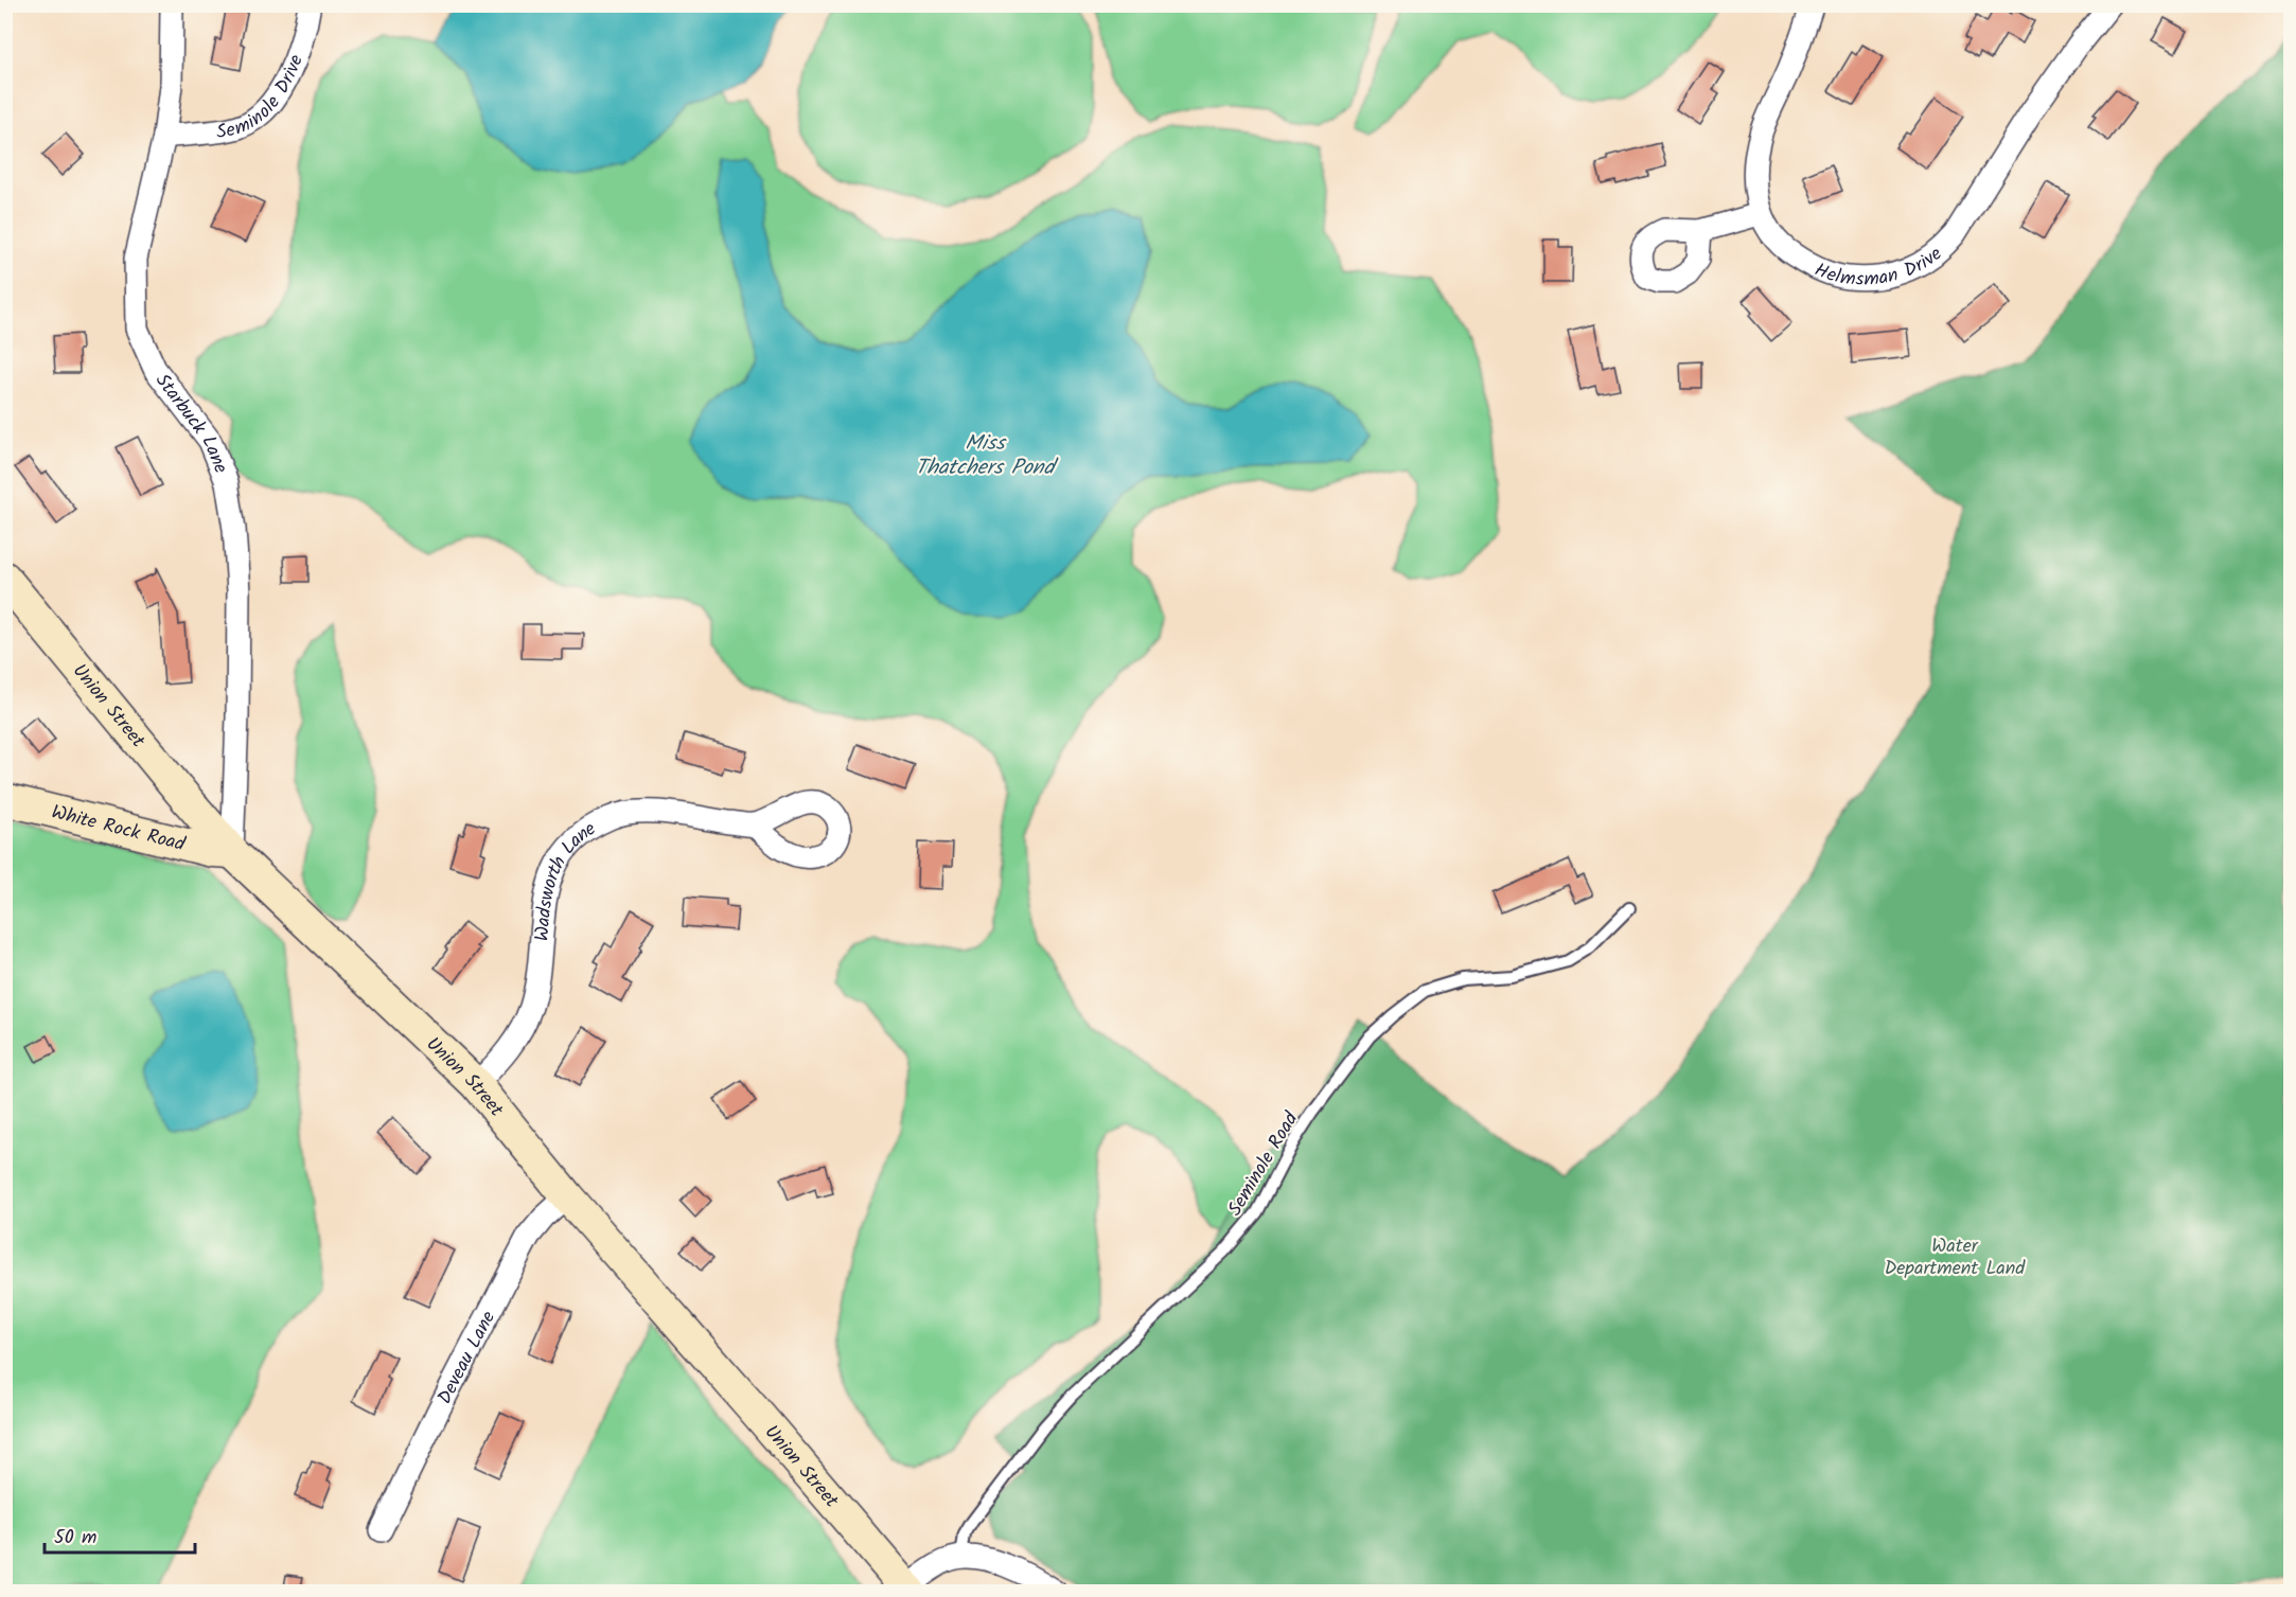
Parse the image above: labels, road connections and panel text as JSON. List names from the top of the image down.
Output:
{
  "streets": {
    "main road": ["Union Street", "White Rock Road"],
    "street": [
      "Seminole Drive",
      "Helmsman Drive",
      "Starbuck Lane",
      "Wadsworth Lane",
      "Deveau Lane"
    ],
    "lane": ["Seminole Road"]
  },
  "crossings": [
    ["Seminole Drive", "Starbuck Lane"],
    ["Starbuck Lane", "Union Street"],
    ["Starbuck Lane", "White Rock Road"],
    ["Union Street", "White Rock Road"],
    ["Union Street", "Wadsworth Lane"],
    ["Union Street", "Deveau Lane"]
  ],
  "water": ["Miss Thatchers Pond"],
  "parks": ["Water Department Land"],
  "scale_bar": "50 m"
}
